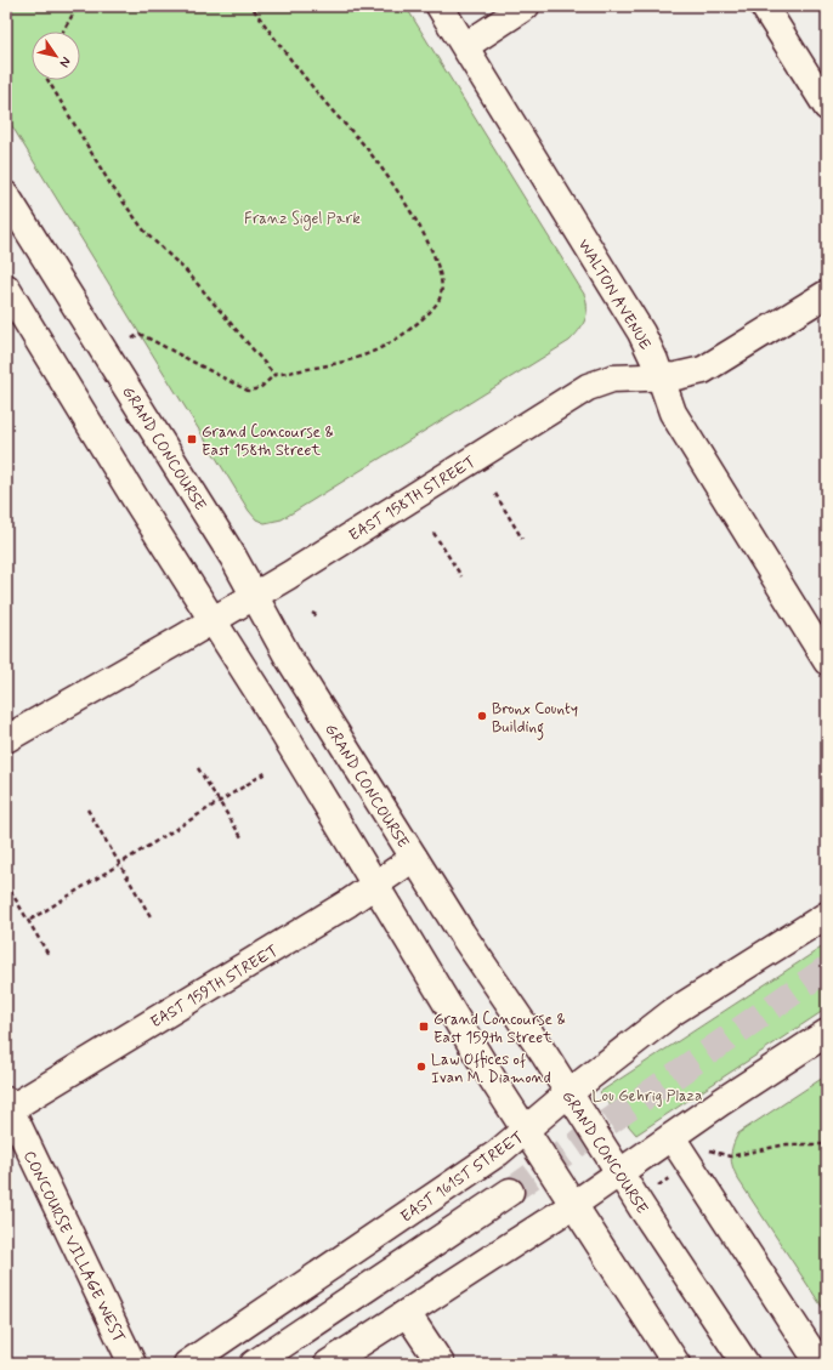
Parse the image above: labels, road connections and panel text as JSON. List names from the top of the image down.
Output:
{
  "streets": {
    "main road": [
      "WALTON AVENUE",
      "GRAND CONCOURSE",
      "EAST 158TH STREET",
      "EAST 159TH STREET",
      "EAST 161ST STREET",
      "CONCOURSE VILLAGE WEST"
    ]
  },
  "crossings": [
    ["WALTON AVENUE", "EAST 158TH STREET"],
    ["GRAND CONCOURSE", "EAST 158TH STREET"],
    ["GRAND CONCOURSE", "EAST 159TH STREET"],
    ["GRAND CONCOURSE", "EAST 161ST STREET"],
    ["EAST 159TH STREET", "CONCOURSE VILLAGE WEST"]
  ],
  "parks": ["Franz Sigel Park", "Lou Gehrig Plaza"],
  "places": {
    "transit": ["Grand Concourse & East 158th Street", "Grand Concourse & East 159th Street"],
    "other": ["Bronx County Building", "Law Offices of Ivan M. Diamond"]
  },
  "north": "bottom right"
}
